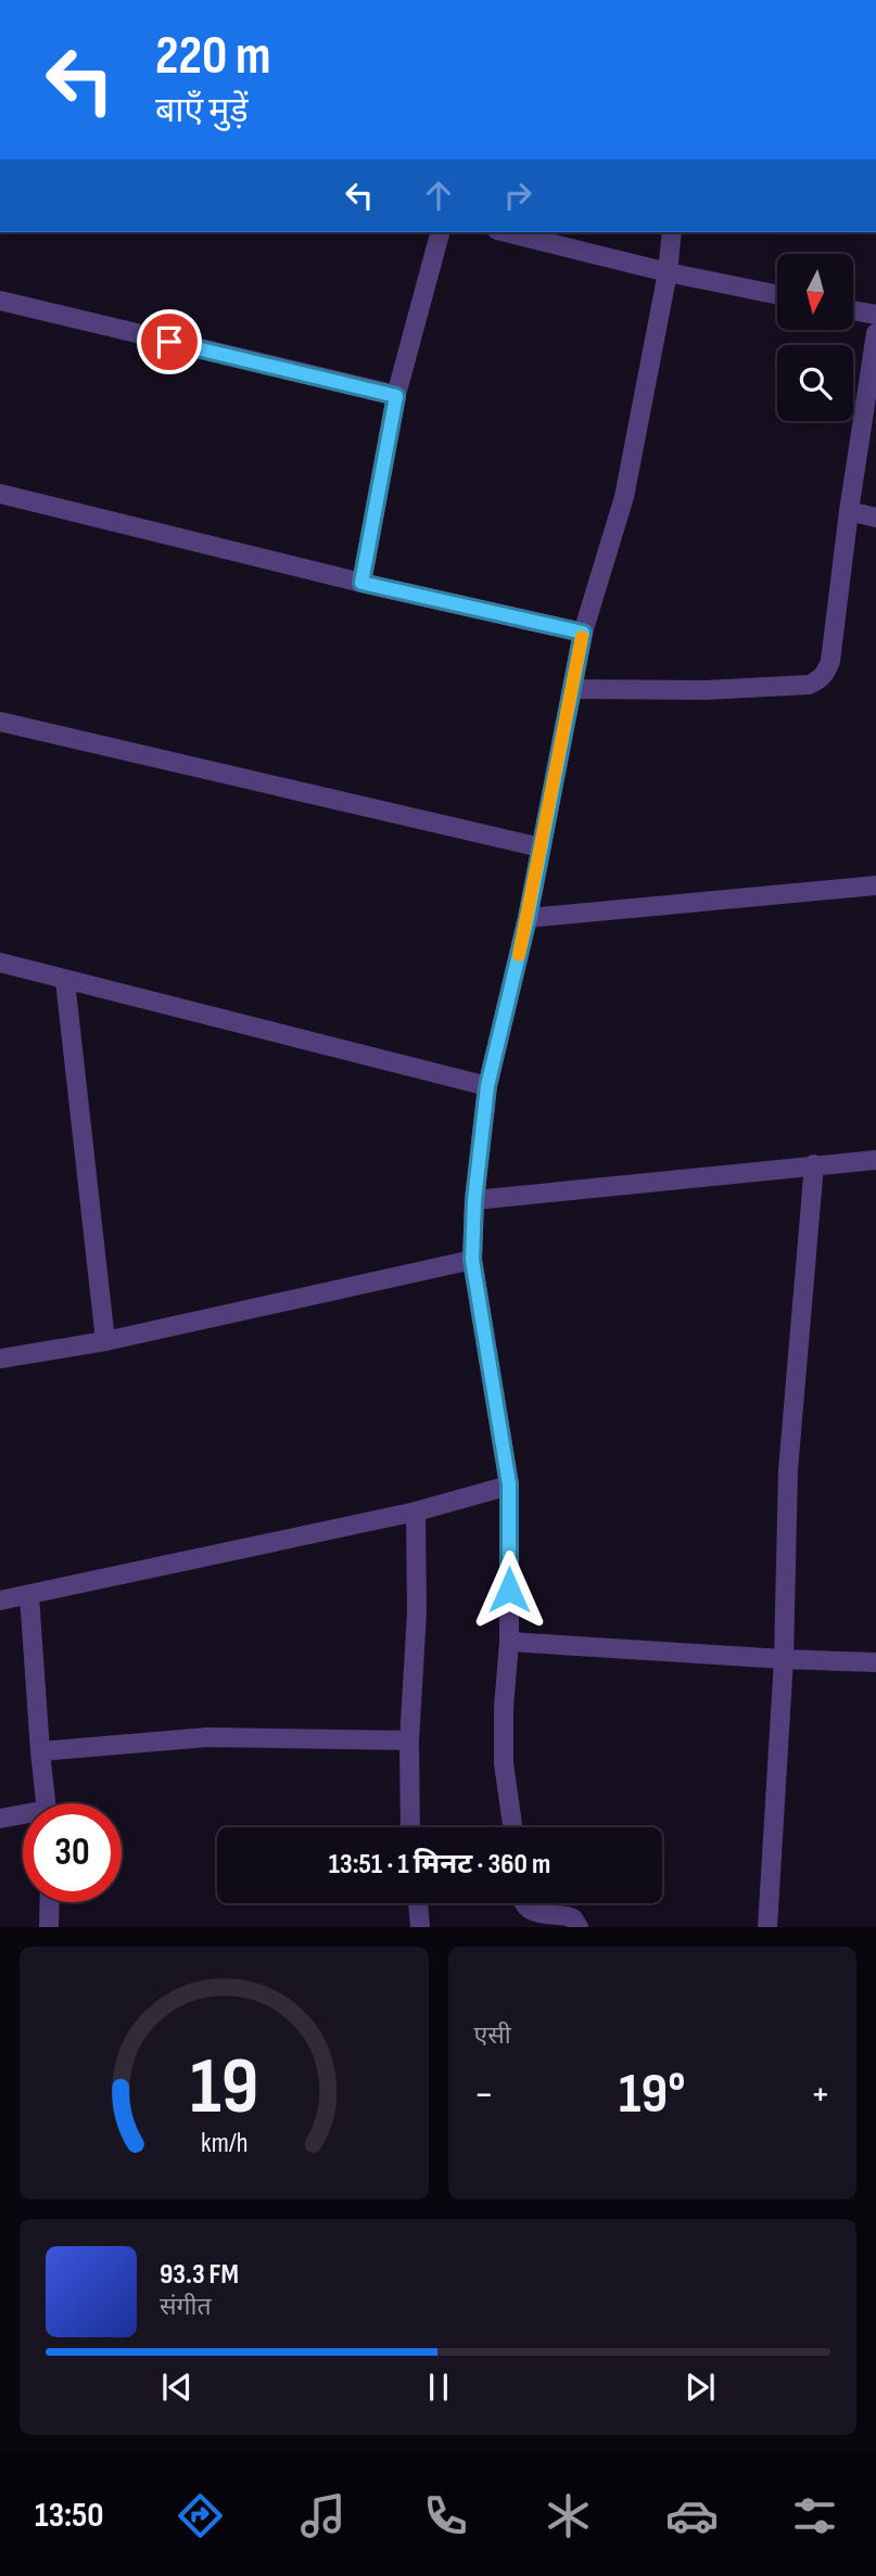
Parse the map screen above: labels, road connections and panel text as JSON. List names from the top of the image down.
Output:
{
  "north": "bottom",
  "page": {
    "turn": ["220 m", "बाएँ मुड़ें"],
    "limit": "30",
    "trip": "13:51 · 1 मिनट · 360 m",
    "tile": "एसी",
    "heat": ["−", "19°", "+"],
    "song": ["93.3 FM", "संगीत"],
    "tabs": "13:50",
    "gauge": ["19", "km/h"]
  }
}
